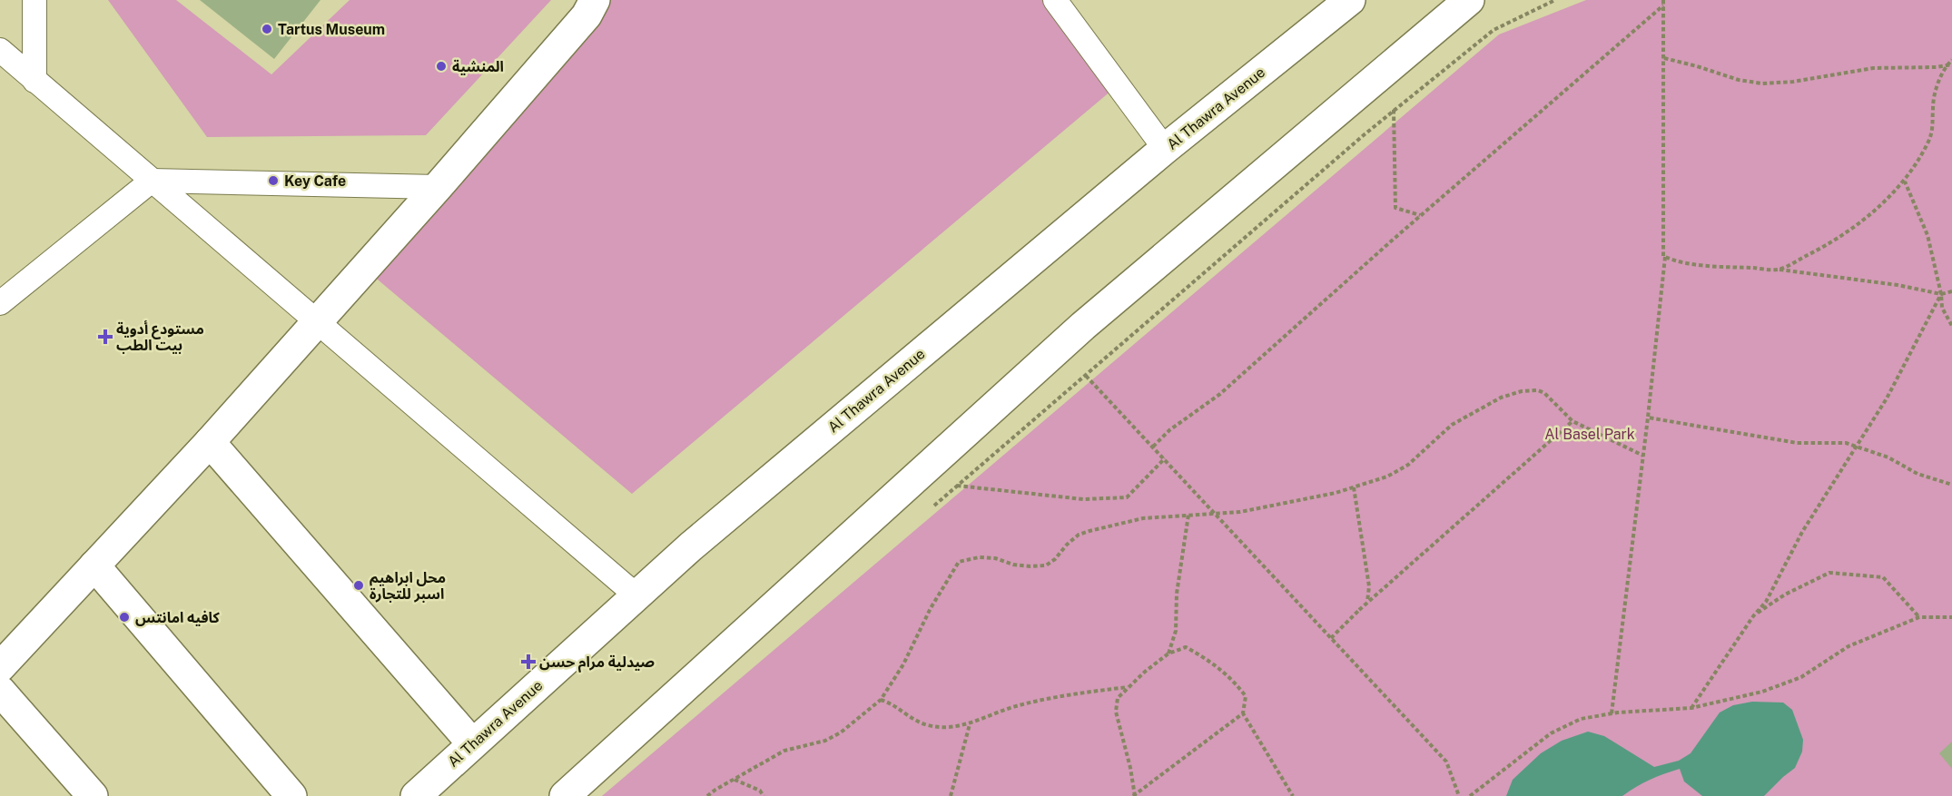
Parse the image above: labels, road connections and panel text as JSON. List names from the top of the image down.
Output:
{
  "streets": {
    "main road": ["Al Thawra Avenue"]
  },
  "parks": ["Al Basel Park"],
  "places": {
    "other": [
      "Tartus Museum",
      "المنشية",
      "Key Cafe",
      "محل ابراهيم اسبر للتجارة",
      "كافيه امانتس"
    ],
    "health": ["مستودع أدوية بيت الطب", "صيدلية مرام حسن"]
  }
}
